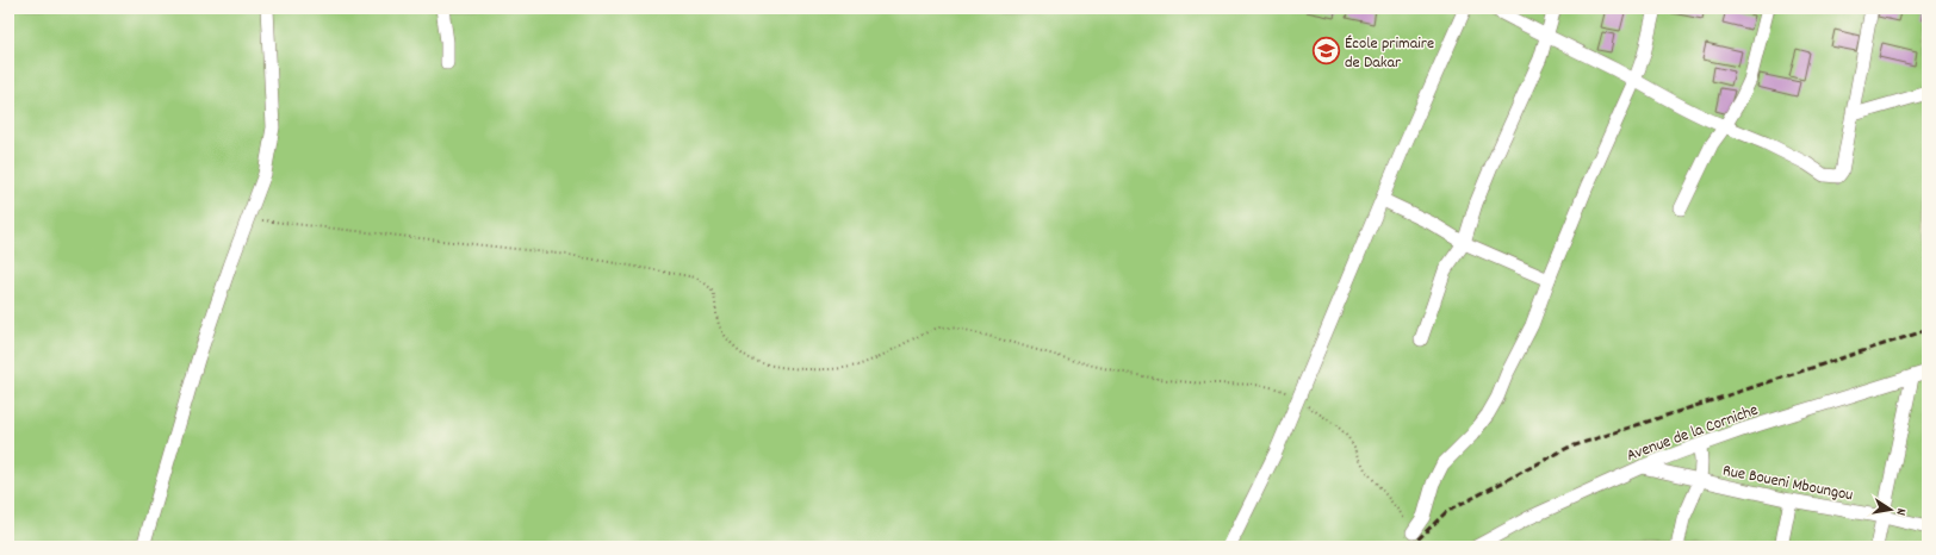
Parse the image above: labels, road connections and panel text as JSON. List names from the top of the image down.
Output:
{
  "streets": {
    "street": ["Avenue de la Corniche", "Rue Boueni Mboungou"]
  },
  "crossings": [
    ["Avenue de la Corniche", "Rue Boueni Mboungou"]
  ],
  "places": {
    "school or university": ["École primaire de Dakar"]
  },
  "north": "right"
}
